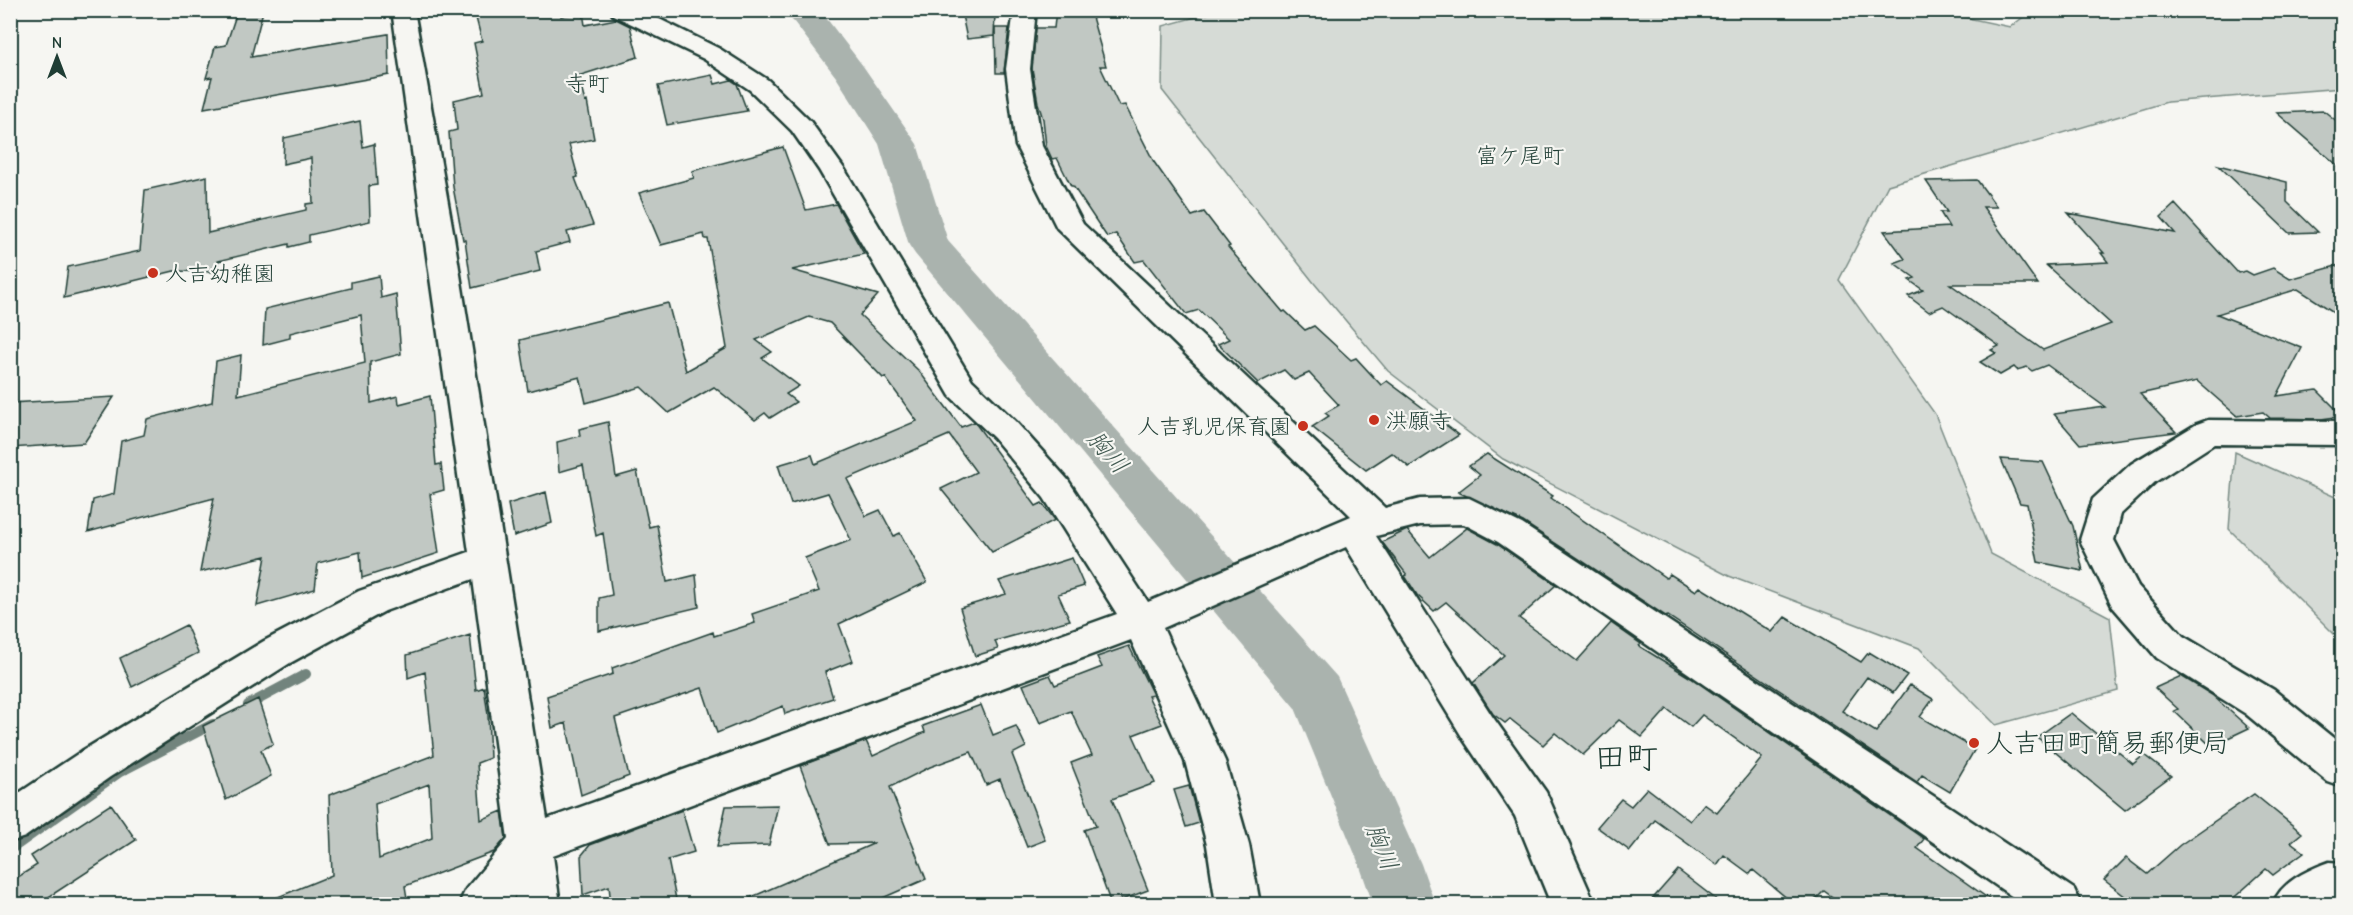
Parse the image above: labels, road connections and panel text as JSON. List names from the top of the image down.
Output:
{
  "districts": ["寺町", "富ケ尾町", "田町"],
  "water": ["胸川"],
  "places": [
    "人吉幼稚園",
    "洪願寺",
    "人吉乳児保育園",
    "人吉田町簡易郵便局"
  ],
  "north": "top"
}
